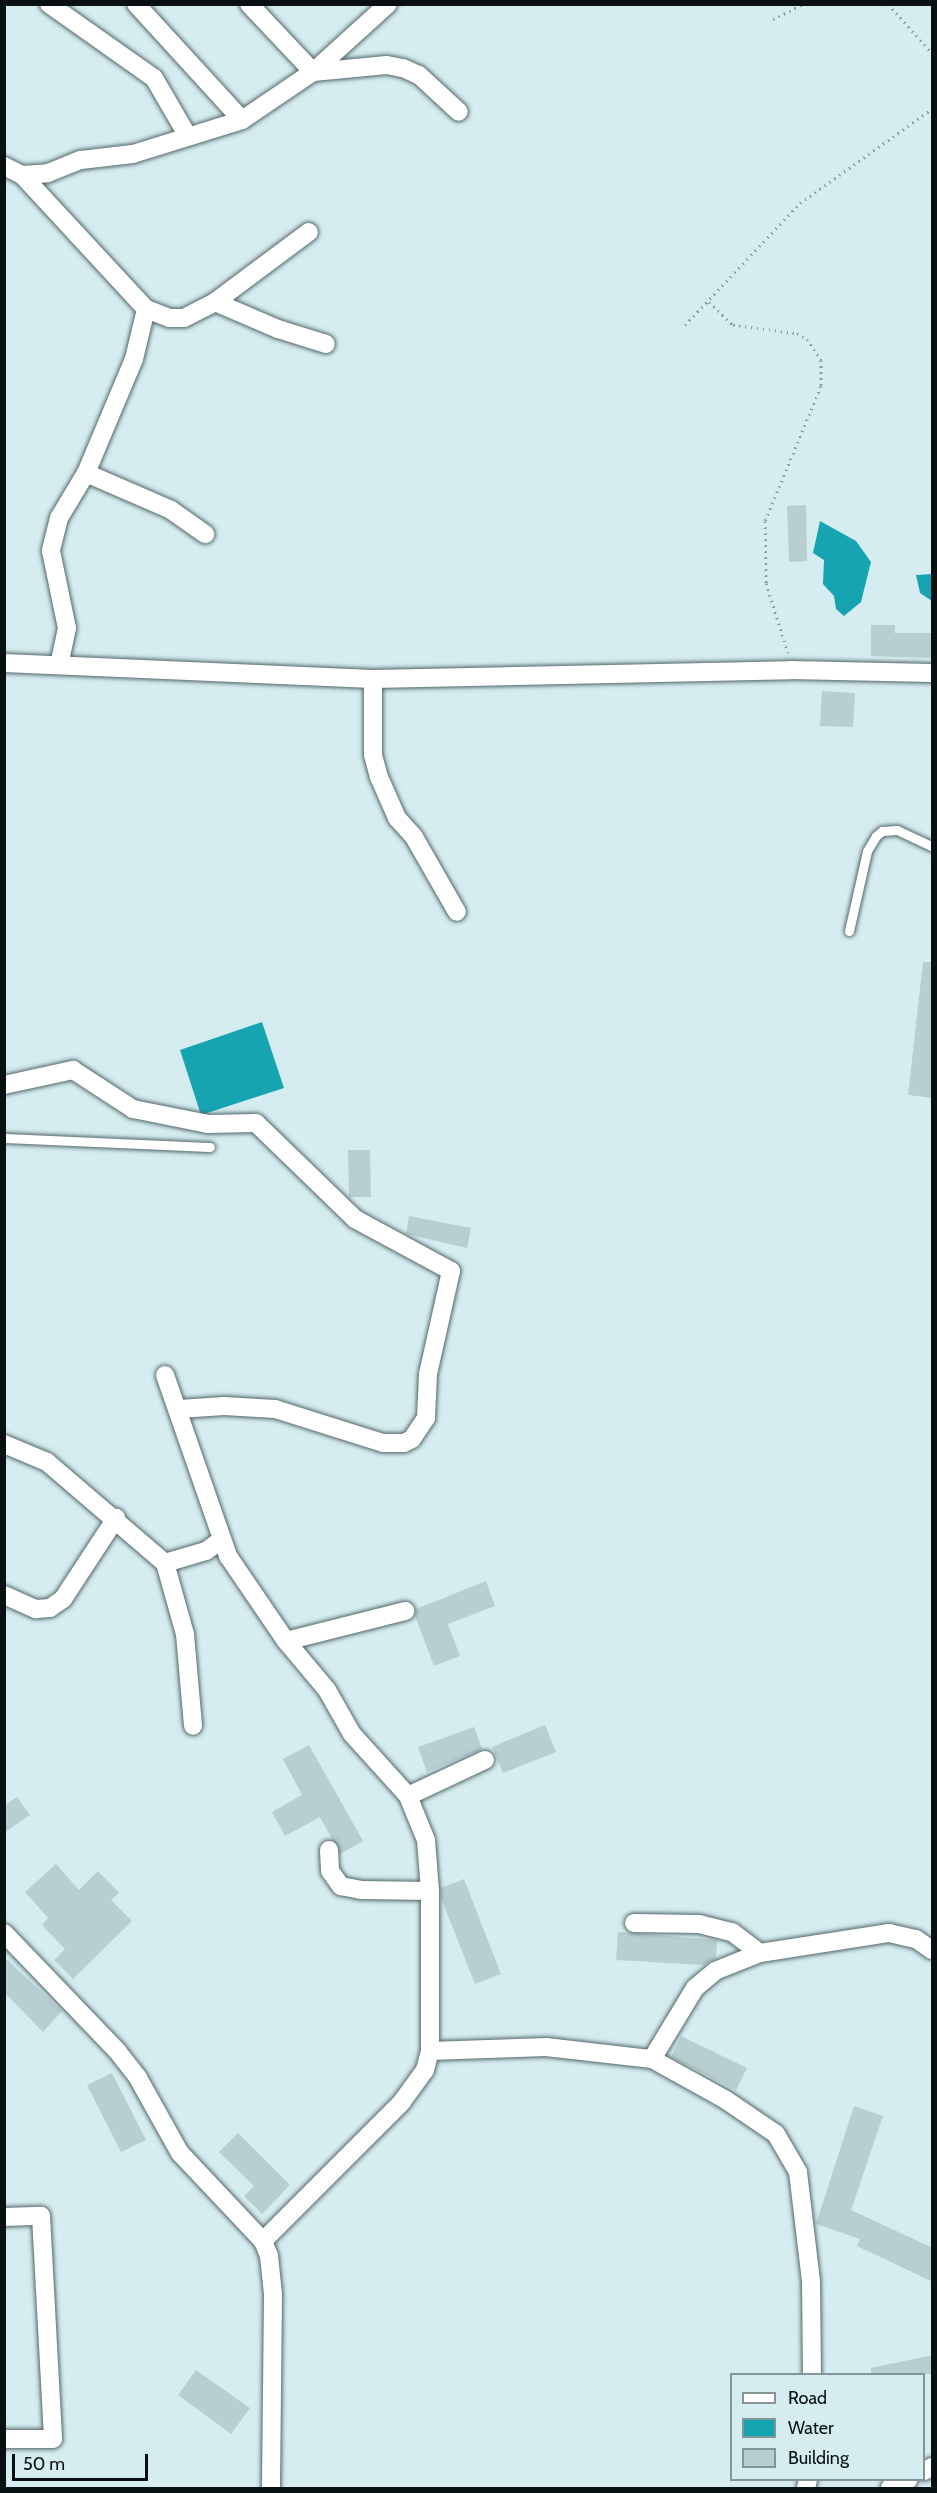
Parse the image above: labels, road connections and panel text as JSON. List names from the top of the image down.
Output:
{
  "legend": ["Road", "Water", "Building"],
  "scale_bar": "50 m"
}
